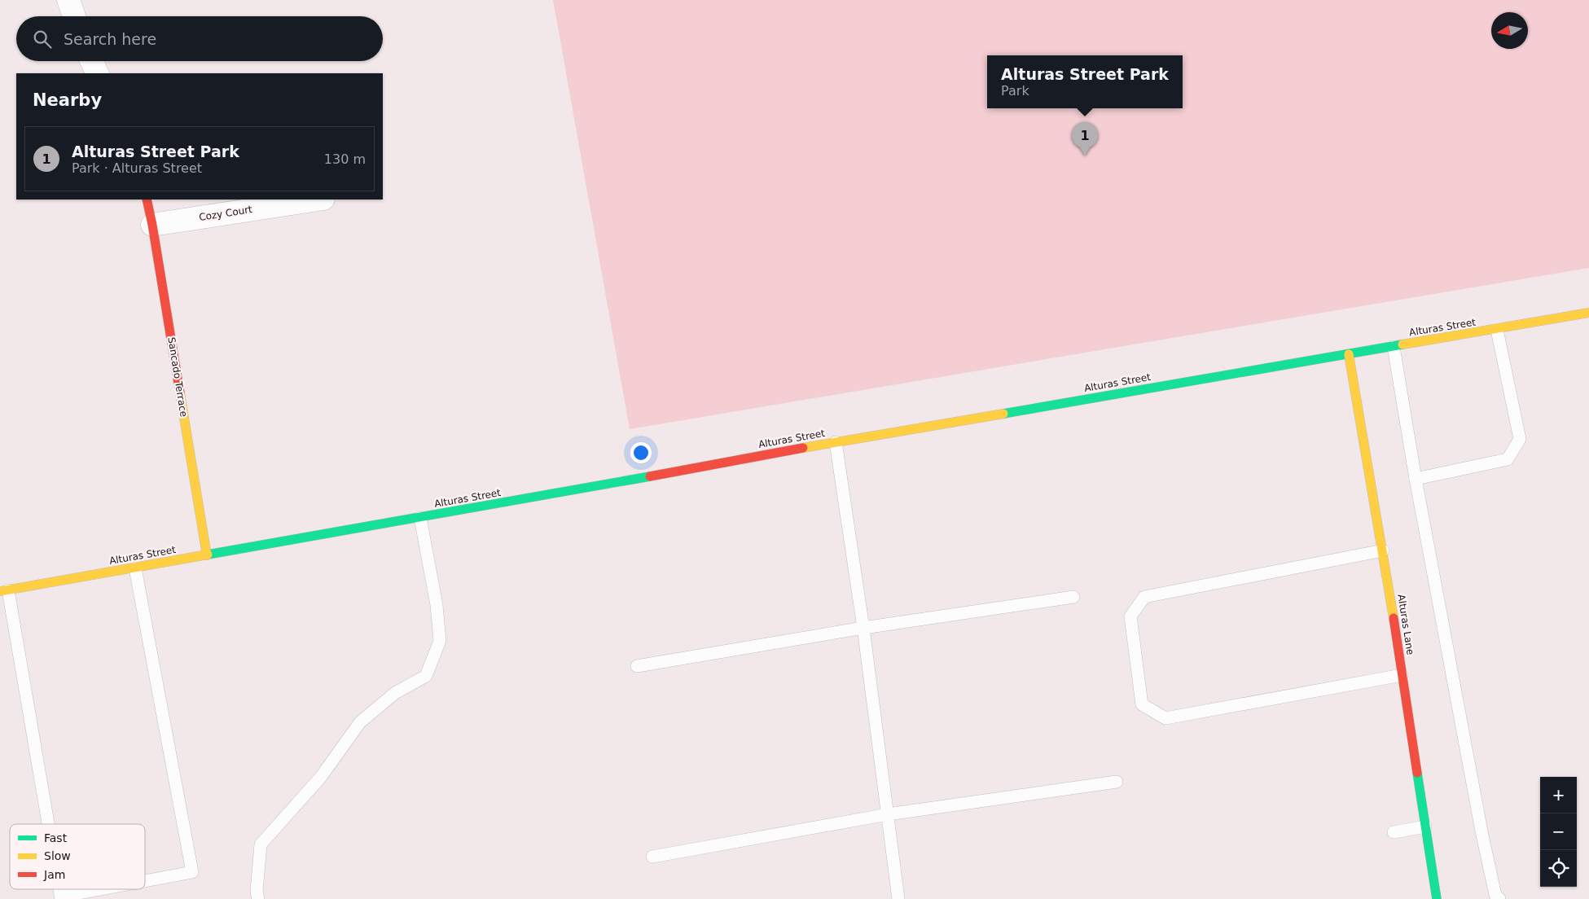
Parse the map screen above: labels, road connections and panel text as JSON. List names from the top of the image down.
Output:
{
  "streets": {
    "street": [
      "Cozy Court",
      "Alturas Street",
      "Sancado Terrace",
      "Alturas Lane"
    ]
  },
  "crossings": [
    ["Cozy Court", "Sancado Terrace"],
    ["Alturas Street", "Sancado Terrace"],
    ["Alturas Street", "Alturas Lane"]
  ],
  "legend": ["Fast", "Slow", "Jam"],
  "north": "left",
  "page": {
    "search": "Search here",
    "popup": ["Alturas Street Park", "Park"],
    "heading": "Nearby",
    "pins": "1",
    "list": [
      {
        "mark": "1",
        "name": "Alturas Street Park",
        "note": "Park · Alturas Street",
        "value": "130 m"
      }
    ],
    "map_buttons": ["+", "−"]
  }
}
